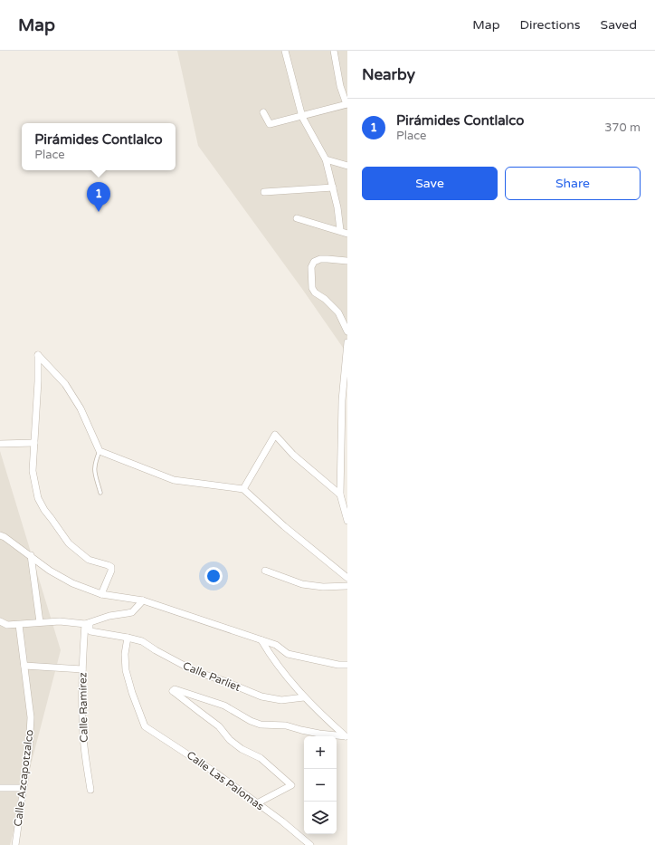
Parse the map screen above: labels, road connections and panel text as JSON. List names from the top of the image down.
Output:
{
  "streets": {
    "street": [
      "Calle Parliet",
      "Calle Ramírez",
      "Calle Azcapotzalco",
      "Calle Las Palomas"
    ]
  },
  "crossings": [
    ["Calle Parliet", "Calle Ramírez"],
    ["Calle Parliet", "Calle Las Palomas"]
  ],
  "page": {
    "header": "Map",
    "nav": ["Map", "Directions", "Saved"],
    "heading": "Nearby",
    "list": [
      {
        "mark": "1",
        "name": "Pirámides Contlalco",
        "note": "Place",
        "value": "370 m"
      }
    ],
    "popup": ["Pirámides Contlalco", "Place"],
    "buttons": ["Save", "Share"],
    "pins": "1",
    "map_buttons": ["+", "−"]
  }
}
